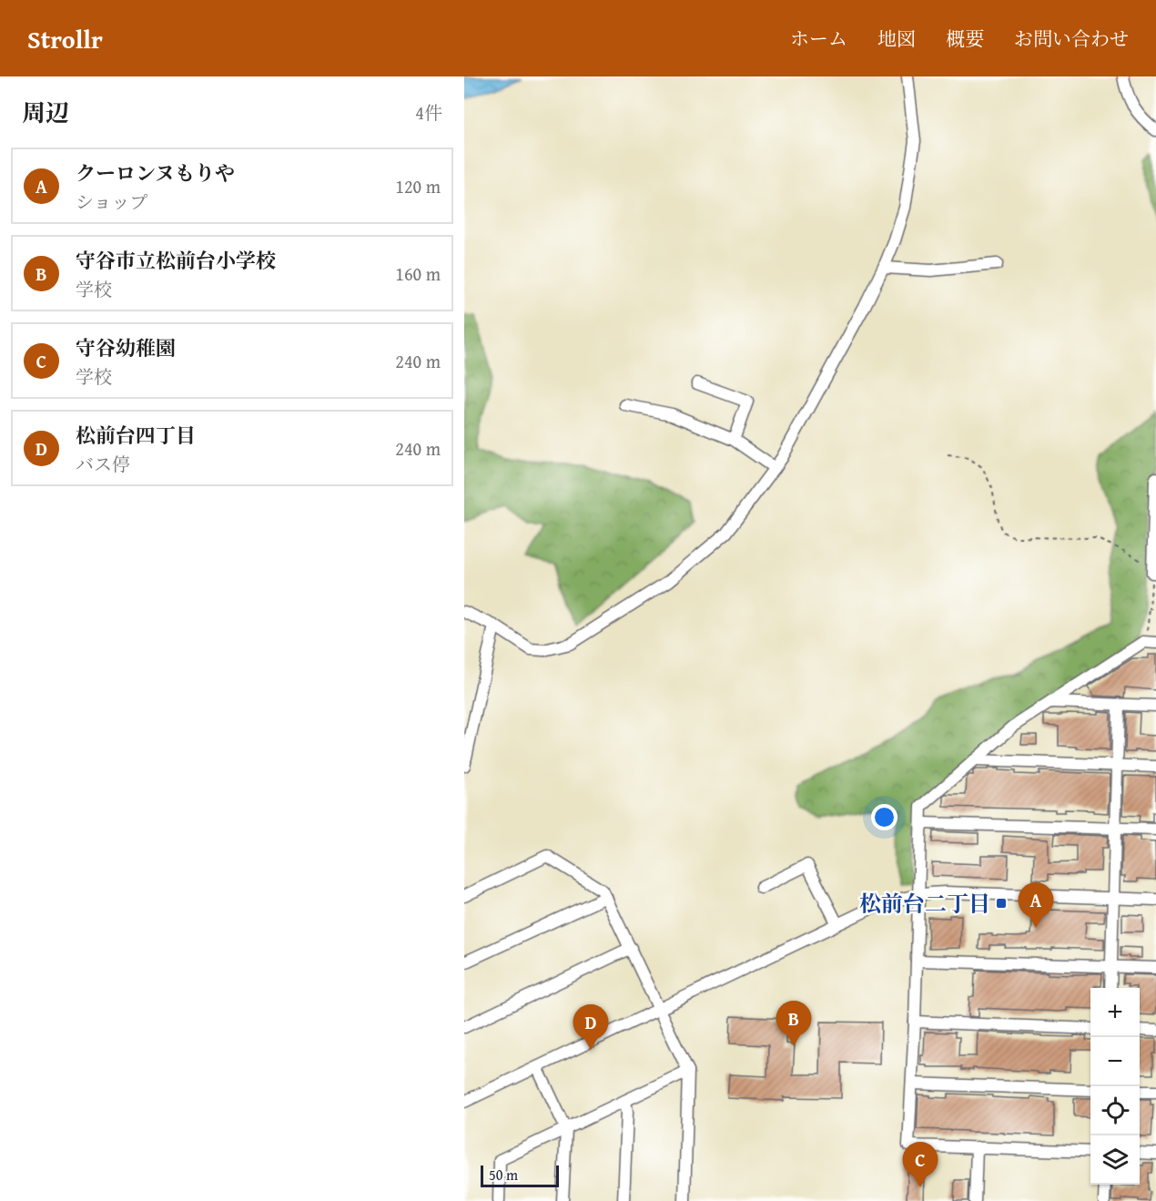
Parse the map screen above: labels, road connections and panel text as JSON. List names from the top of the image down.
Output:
{
  "places": {
    "transit": ["松前台二丁目"]
  },
  "scale_bar": "50 m",
  "page": {
    "header": "Strollr",
    "nav": [
      "ホーム",
      "地図",
      "概要",
      "お問い合わせ"
    ],
    "heading": ["周辺", "4件"],
    "list": [
      {
        "mark": "A",
        "name": "クーロンヌもりや",
        "note": "ショップ",
        "value": "120 m"
      },
      {
        "mark": "B",
        "name": "守谷市立松前台小学校",
        "note": "学校",
        "value": "160 m"
      },
      {
        "mark": "C",
        "name": "守谷幼稚園",
        "note": "学校",
        "value": "240 m"
      },
      {
        "mark": "D",
        "name": "松前台四丁目",
        "note": "バス停",
        "value": "240 m"
      }
    ],
    "pins": [
      "A",
      "B",
      "D",
      "C"
    ],
    "map_buttons": ["+", "−"],
    "scale": "50 m"
  }
}
